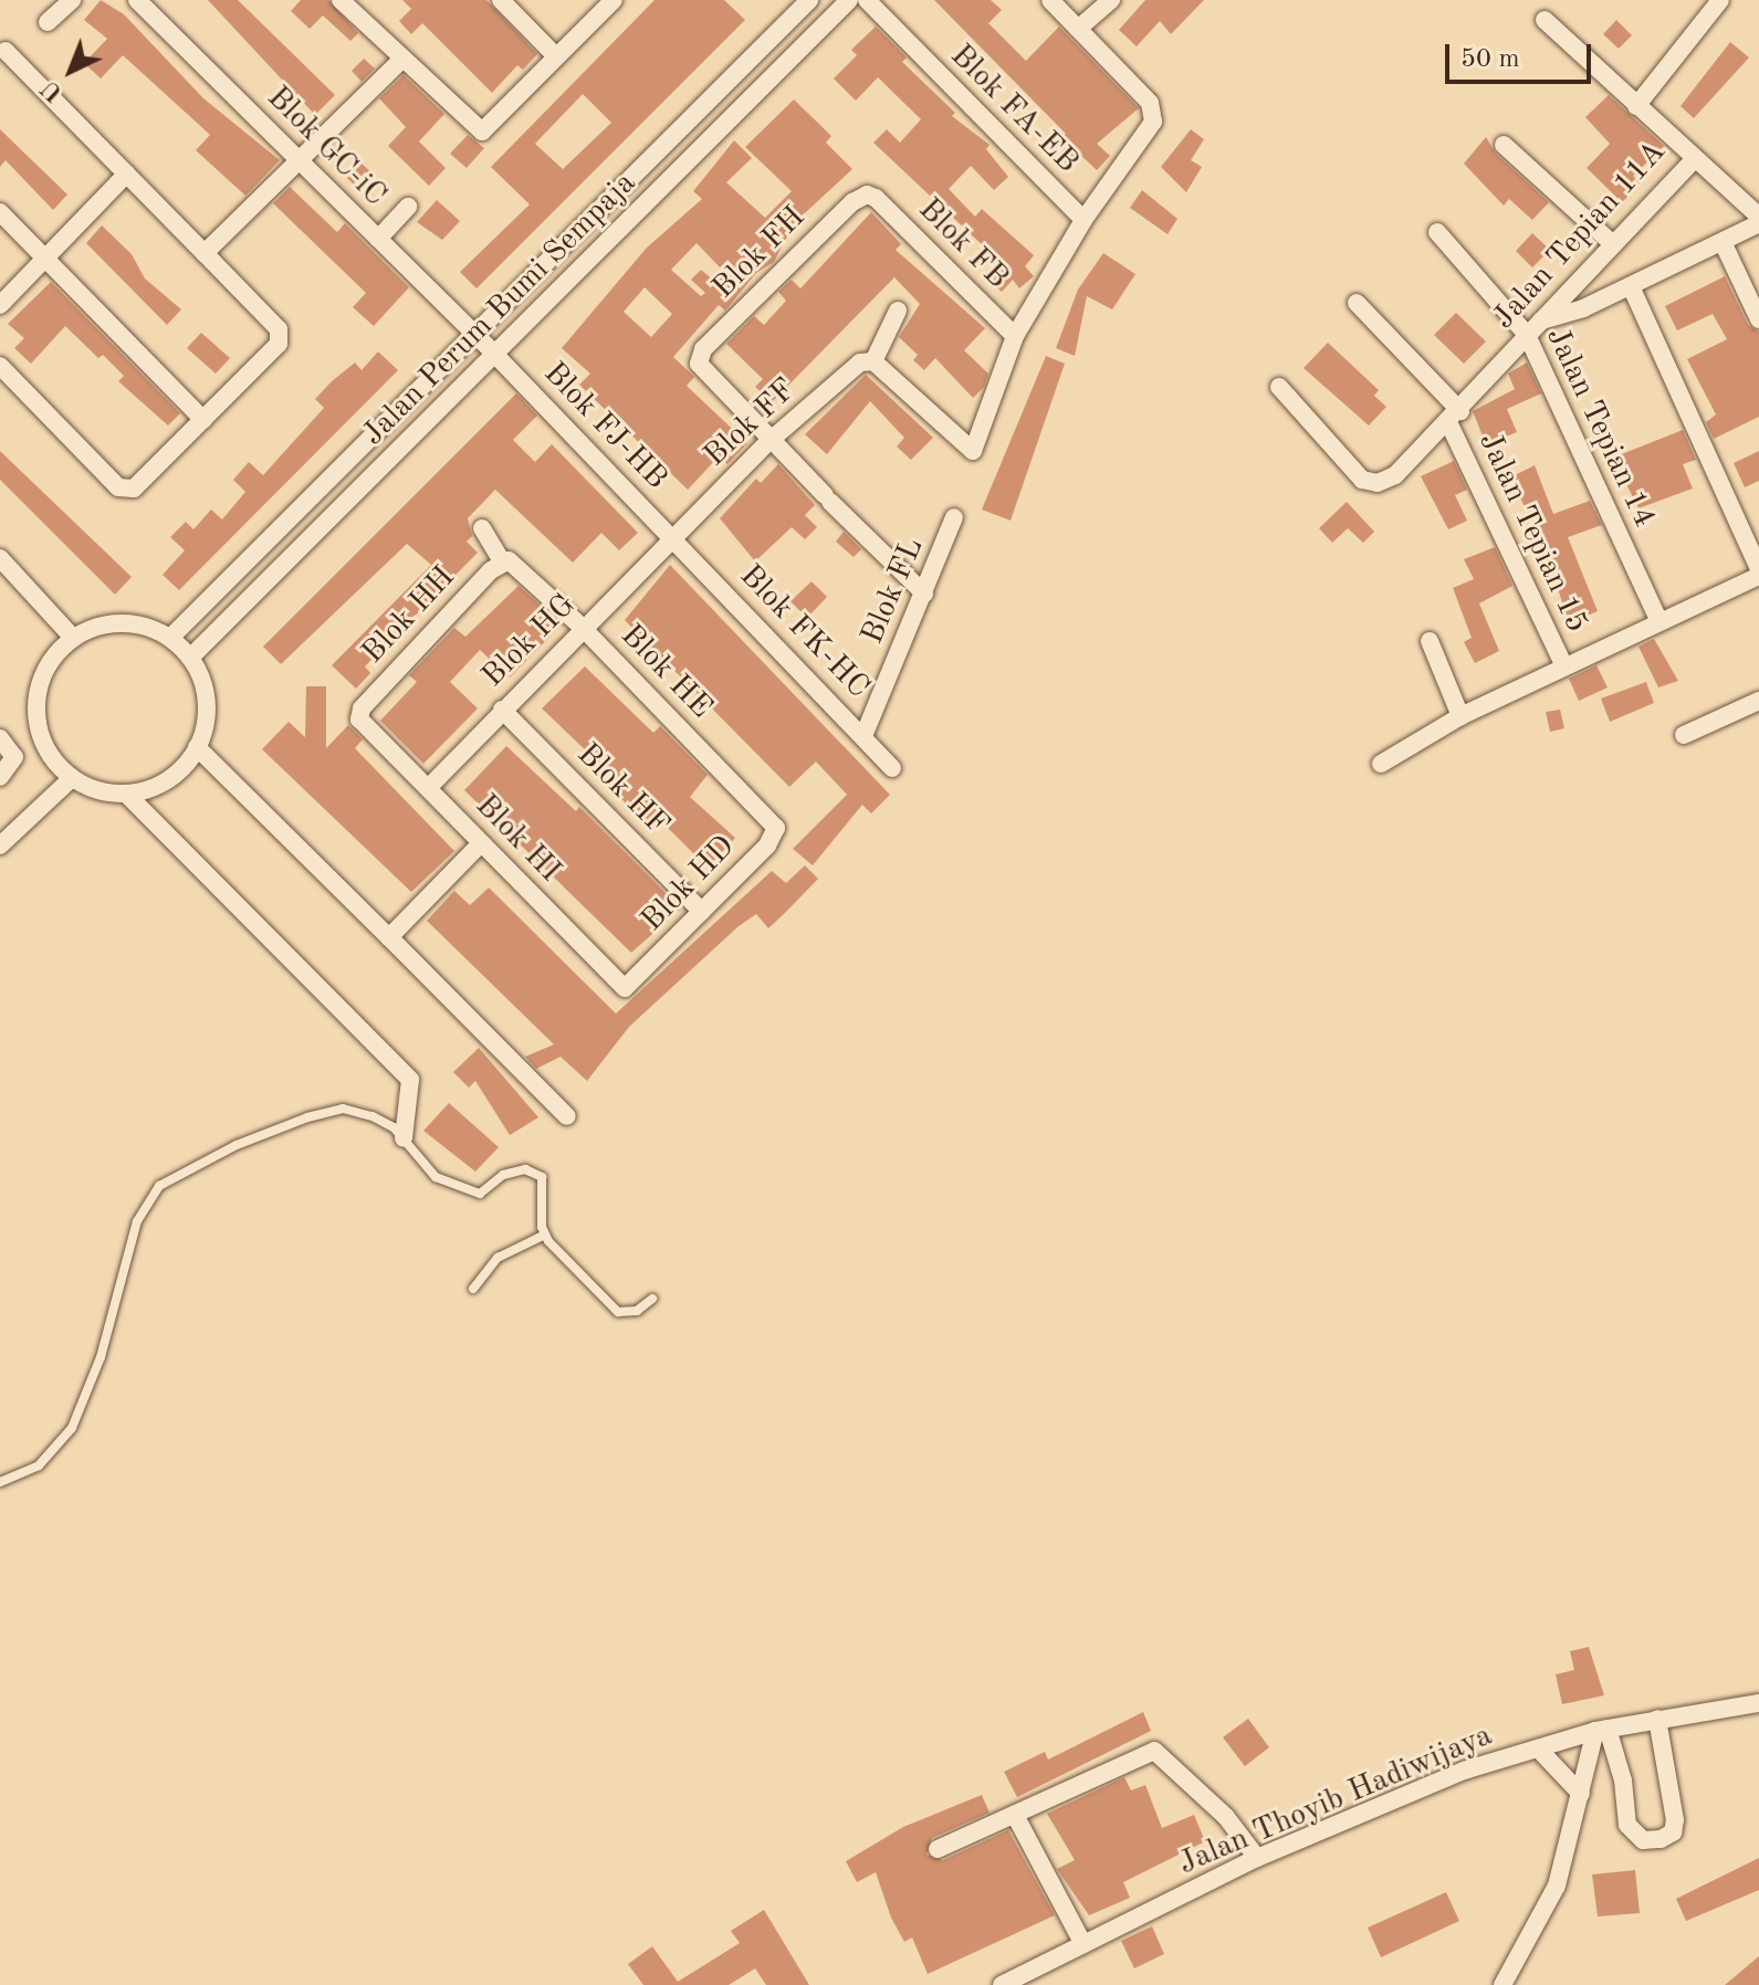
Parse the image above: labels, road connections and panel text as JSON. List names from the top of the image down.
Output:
{
  "streets": {
    "street": [
      "Blok FA-EB",
      "Blok GC-iC",
      "Jalan Tepian 11A",
      "Blok FB",
      "Blok FH",
      "Jalan Perum Bumi Sempaja",
      "Blok FF",
      "Blok FJ-HB",
      "Jalan Tepian 14",
      "Jalan Tepian 15",
      "Blok FL",
      "Blok HH",
      "Blok FK-HC",
      "Blok HG",
      "Blok HE",
      "Blok HF",
      "Blok HI",
      "Blok HD",
      "Jalan Thoyib Hadiwijaya"
    ]
  },
  "crossings": [
    ["Blok GC-iC", "Jalan Perum Bumi Sempaja"],
    ["Blok GC-iC", "Blok FJ-HB"],
    ["Jalan Tepian 11A", "Jalan Tepian 14"],
    ["Jalan Tepian 11A", "Jalan Tepian 15"],
    ["Blok FB", "Blok FH"],
    ["Blok FH", "Blok FF"],
    ["Jalan Perum Bumi Sempaja", "Blok FJ-HB"],
    ["Blok FF", "Blok FJ-HB"],
    ["Blok FF", "Blok FK-HC"],
    ["Blok FF", "Blok HG"],
    ["Blok FJ-HB", "Blok FK-HC"],
    ["Blok FJ-HB", "Blok HG"],
    ["Blok FL", "Blok FK-HC"],
    ["Blok HH", "Blok HE"],
    ["Blok HH", "Blok HI"],
    ["Blok FK-HC", "Blok HG"],
    ["Blok HG", "Blok HE"],
    ["Blok HG", "Blok HF"],
    ["Blok HG", "Blok HI"],
    ["Blok HE", "Blok HD"],
    ["Blok HF", "Blok HD"],
    ["Blok HI", "Blok HD"]
  ],
  "scale_bar": "50 m",
  "north": "bottom left"
}
